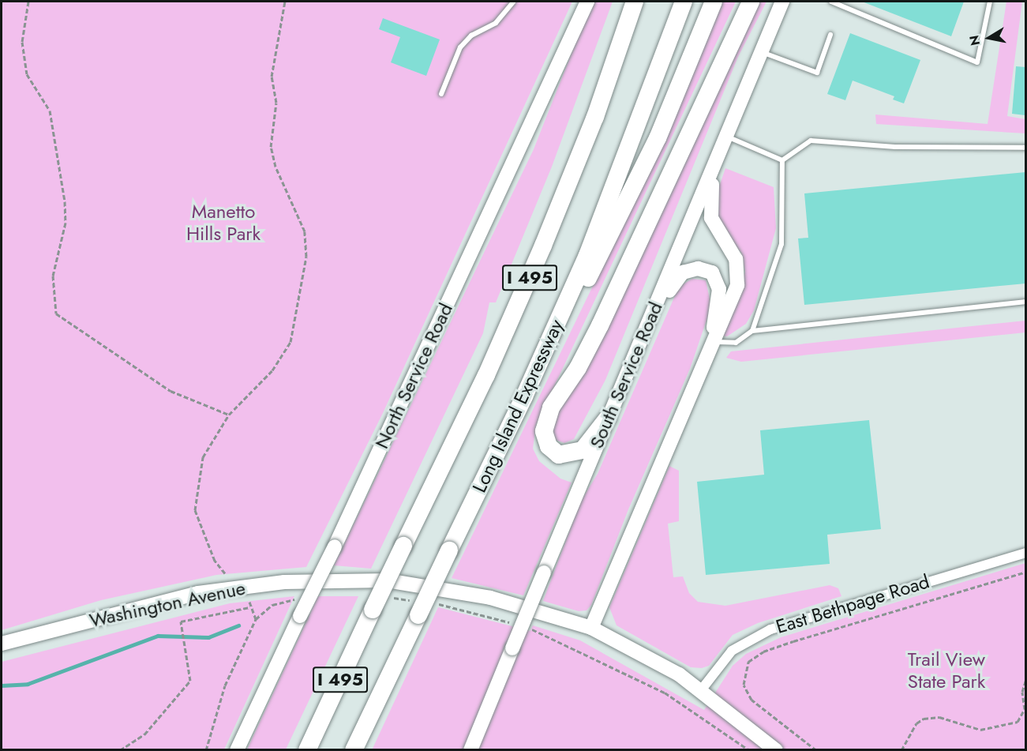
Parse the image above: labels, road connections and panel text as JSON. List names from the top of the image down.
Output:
{
  "streets": {
    "highway": ["I 495", "Long Island Expressway"],
    "main road": ["South Service Road", "North Service Road", "Washington Avenue"],
    "street": ["East Bethpage Road"]
  },
  "crossings": [
    ["Washington Avenue", "East Bethpage Road"]
  ],
  "parks": ["Manetto Hills Park", "Trail View State Park"],
  "north": "left"
}
